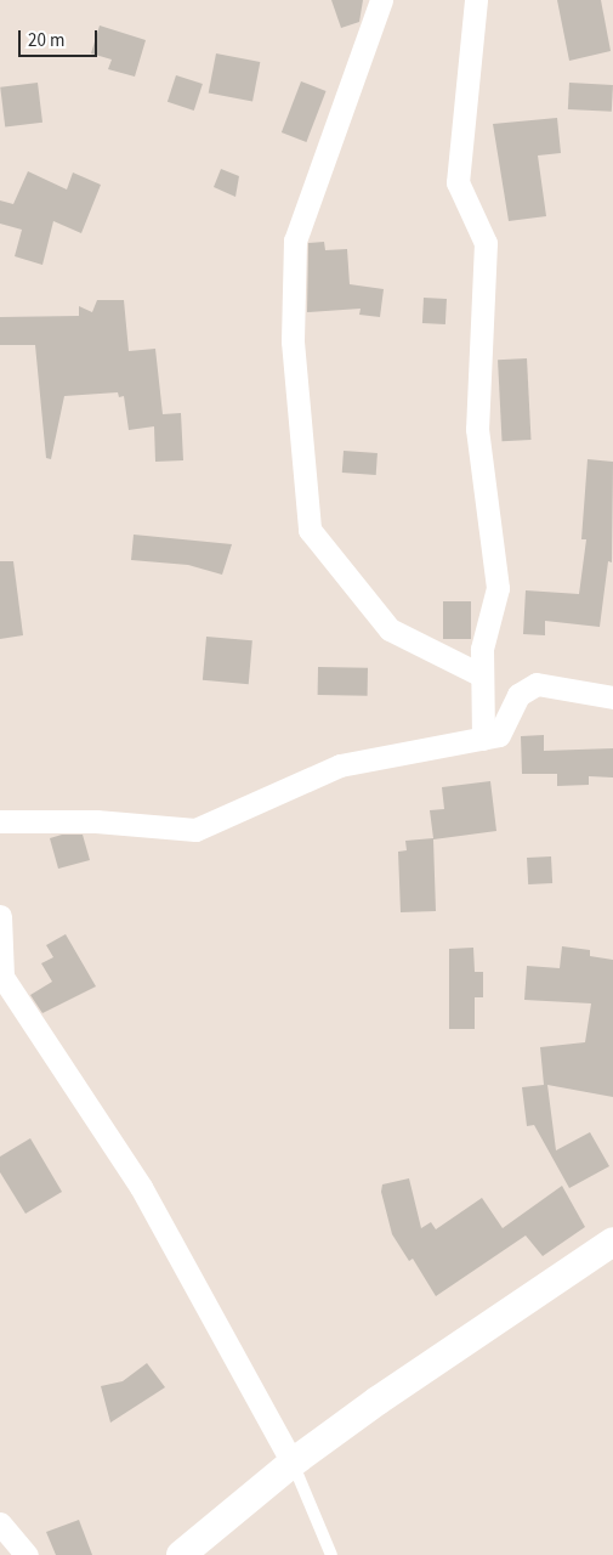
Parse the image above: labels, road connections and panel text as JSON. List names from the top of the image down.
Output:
{
  "scale_bar": "20 m"
}
